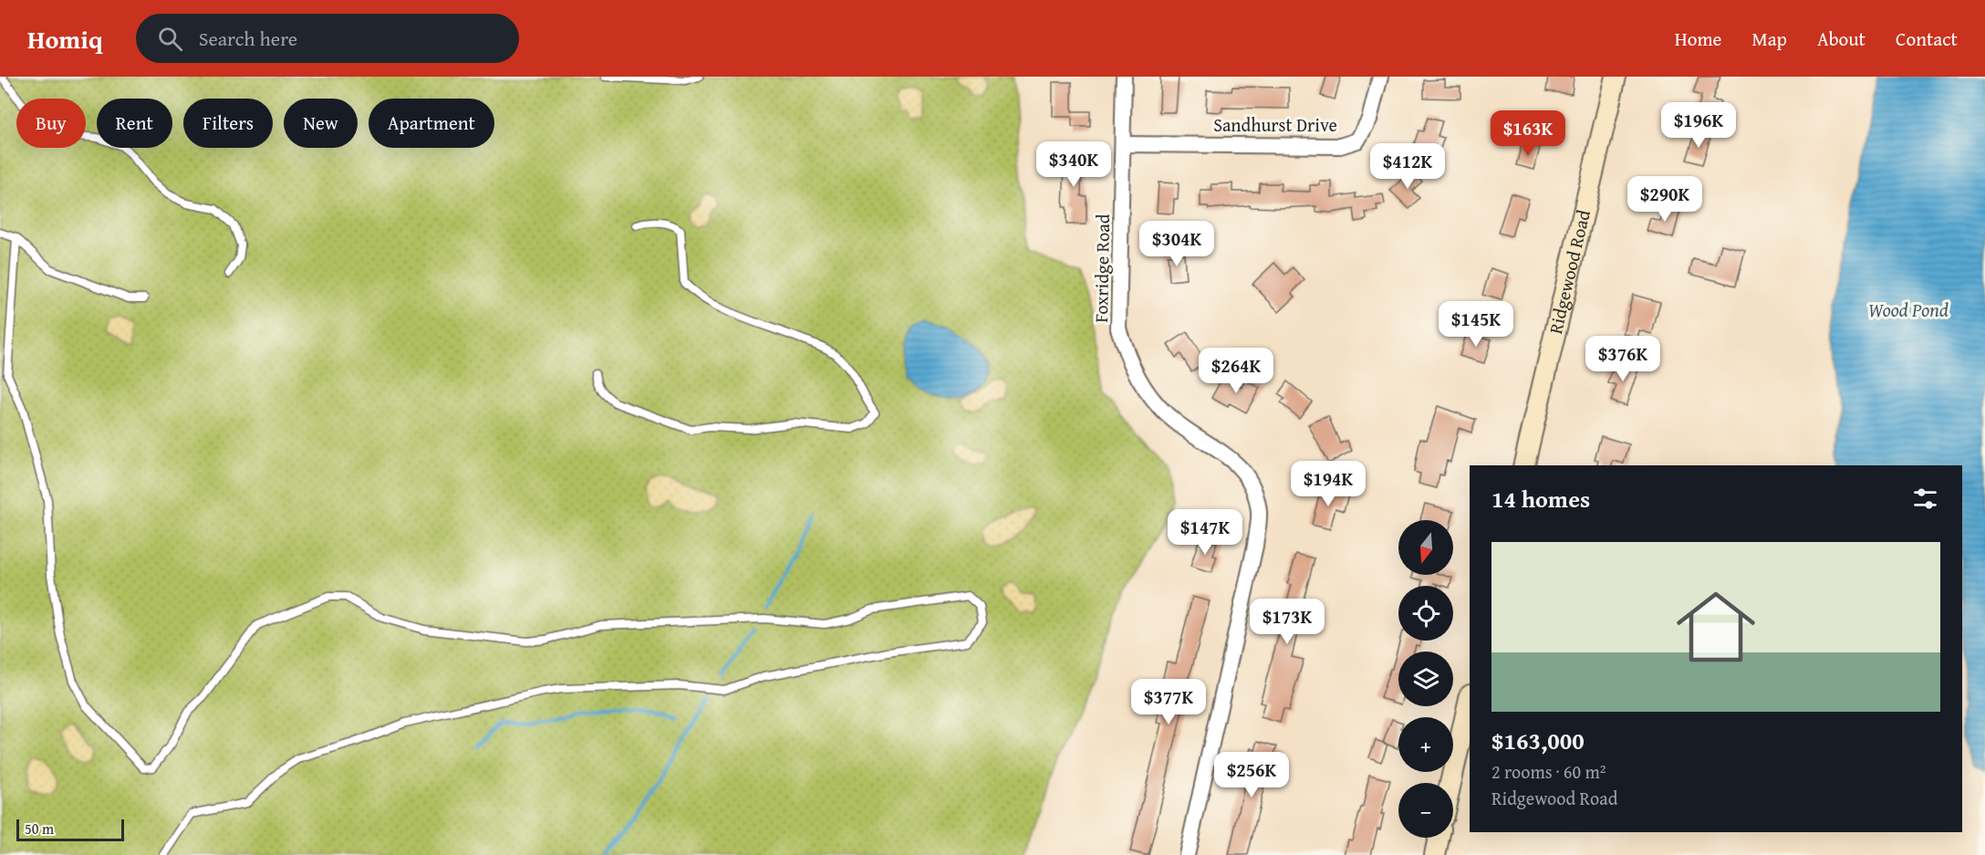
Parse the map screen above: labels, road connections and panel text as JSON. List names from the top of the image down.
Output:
{
  "streets": {
    "main road": ["Ridgewood Road"],
    "street": ["Sandhurst Drive", "Foxridge Road"]
  },
  "crossings": [
    ["Sandhurst Drive", "Foxridge Road"]
  ],
  "water": ["Wood Pond"],
  "scale_bar": "50 m",
  "north": "bottom",
  "page": {
    "header": "Homiq",
    "search": "Search here",
    "nav": [
      "Home",
      "Map",
      "About",
      "Contact"
    ],
    "chip": [
      "Buy",
      "Rent",
      "Filters",
      "New",
      "Apartment"
    ],
    "price": [
      "$196K",
      "$163K",
      "$340K",
      "$412K",
      "$290K",
      "$304K",
      "$145K",
      "$376K",
      "$264K",
      "$194K",
      "$147K",
      "$173K",
      "$377K",
      "$256K"
    ],
    "heading": "14 homes",
    "map_buttons": ["+", "−"],
    "list": [
      {
        "name": "$163,000",
        "note": "2 rooms · 60 m² · Ridgewood Road"
      }
    ],
    "scale": "50 m"
  }
}
